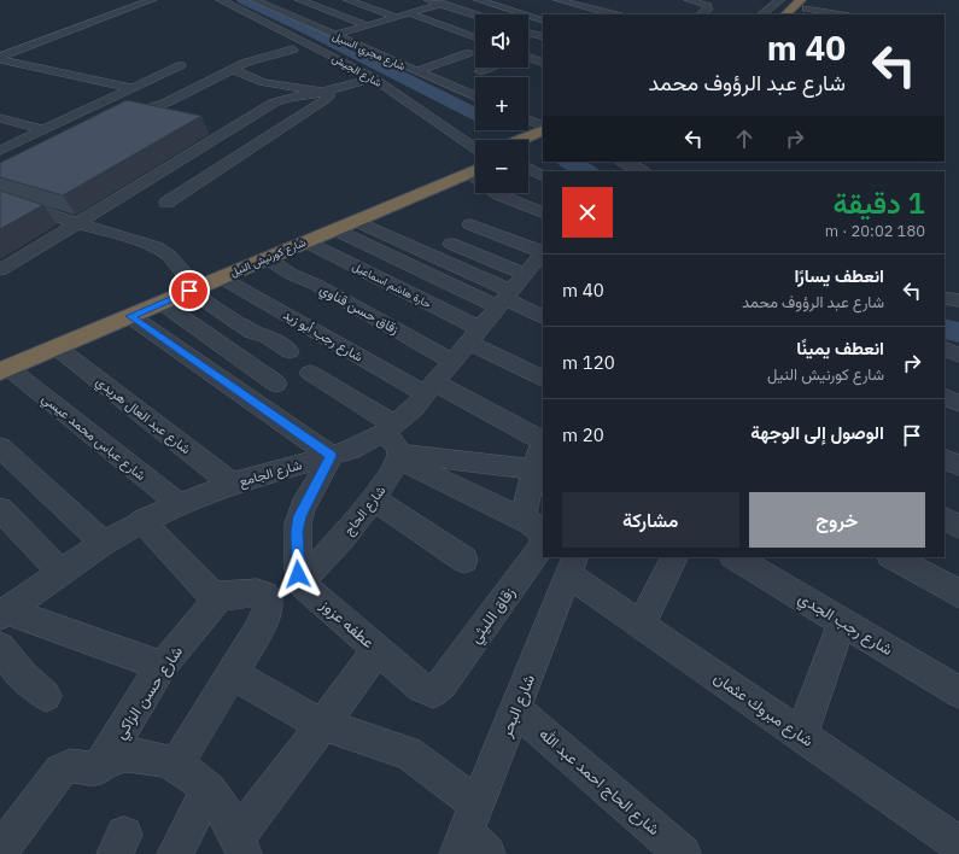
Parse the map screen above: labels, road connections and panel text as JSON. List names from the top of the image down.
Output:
{
  "streets": {
    "highway": ["شارع كورنيش النيل"],
    "street": [
      "شارع مجري السيل",
      "شارع الجيش",
      "حارة هاشم اسماعيل",
      "زقاق حسن قناوي",
      "شارع رجب أبو زيد",
      "شارع عبد العال هريدي",
      "شارع عباس محمد عيسي",
      "شارع الجامع",
      "شارع الحاج",
      "زقاق الليثي",
      "عطفه عزوز",
      "شارع رجب الجدي",
      "شارع حسن الزاكي",
      "شارع البحر",
      "شارع مبروك عثمان",
      "شارع الحاج احمد عبد الله"
    ]
  },
  "crossings": [
    ["شارع كورنيش النيل", "حارة هاشم اسماعيل"],
    ["شارع كورنيش النيل", "زقاق حسن قناوي"],
    ["شارع كورنيش النيل", "شارع رجب أبو زيد"],
    ["شارع كورنيش النيل", "شارع عبد العال هريدي"],
    ["شارع كورنيش النيل", "شارع عباس محمد عيسي"],
    ["حارة هاشم اسماعيل", "شارع الجامع"],
    ["زقاق حسن قناوي", "شارع الجامع"],
    ["شارع رجب أبو زيد", "شارع الجامع"],
    ["شارع رجب أبو زيد", "زقاق الليثي"],
    ["شارع عبد العال هريدي", "شارع الجامع"],
    ["شارع عباس محمد عيسي", "شارع الجامع"],
    ["شارع الحاج", "عطفه عزوز"],
    ["زقاق الليثي", "عطفه عزوز"],
    ["شارع البحر", "شارع مبروك عثمان"],
    ["شارع البحر", "شارع الحاج احمد عبد الله"]
  ],
  "page": {
    "map_buttons": ["+", "−"],
    "turn": ["40 m", "شارع عبد الرؤوف محمد"],
    "heading": ["1 دقيقة", "180 m · 20:02"],
    "list": [
      {
        "name": "انعطف يسارًا",
        "note": "شارع عبد الرؤوف محمد",
        "value": "40 m"
      },
      {
        "name": "انعطف يمينًا",
        "note": "شارع كورنيش النيل",
        "value": "120 m"
      },
      {
        "name": "الوصول إلى الوجهة",
        "value": "20 m"
      }
    ],
    "buttons": ["خروج", "مشاركة"]
  }
}
